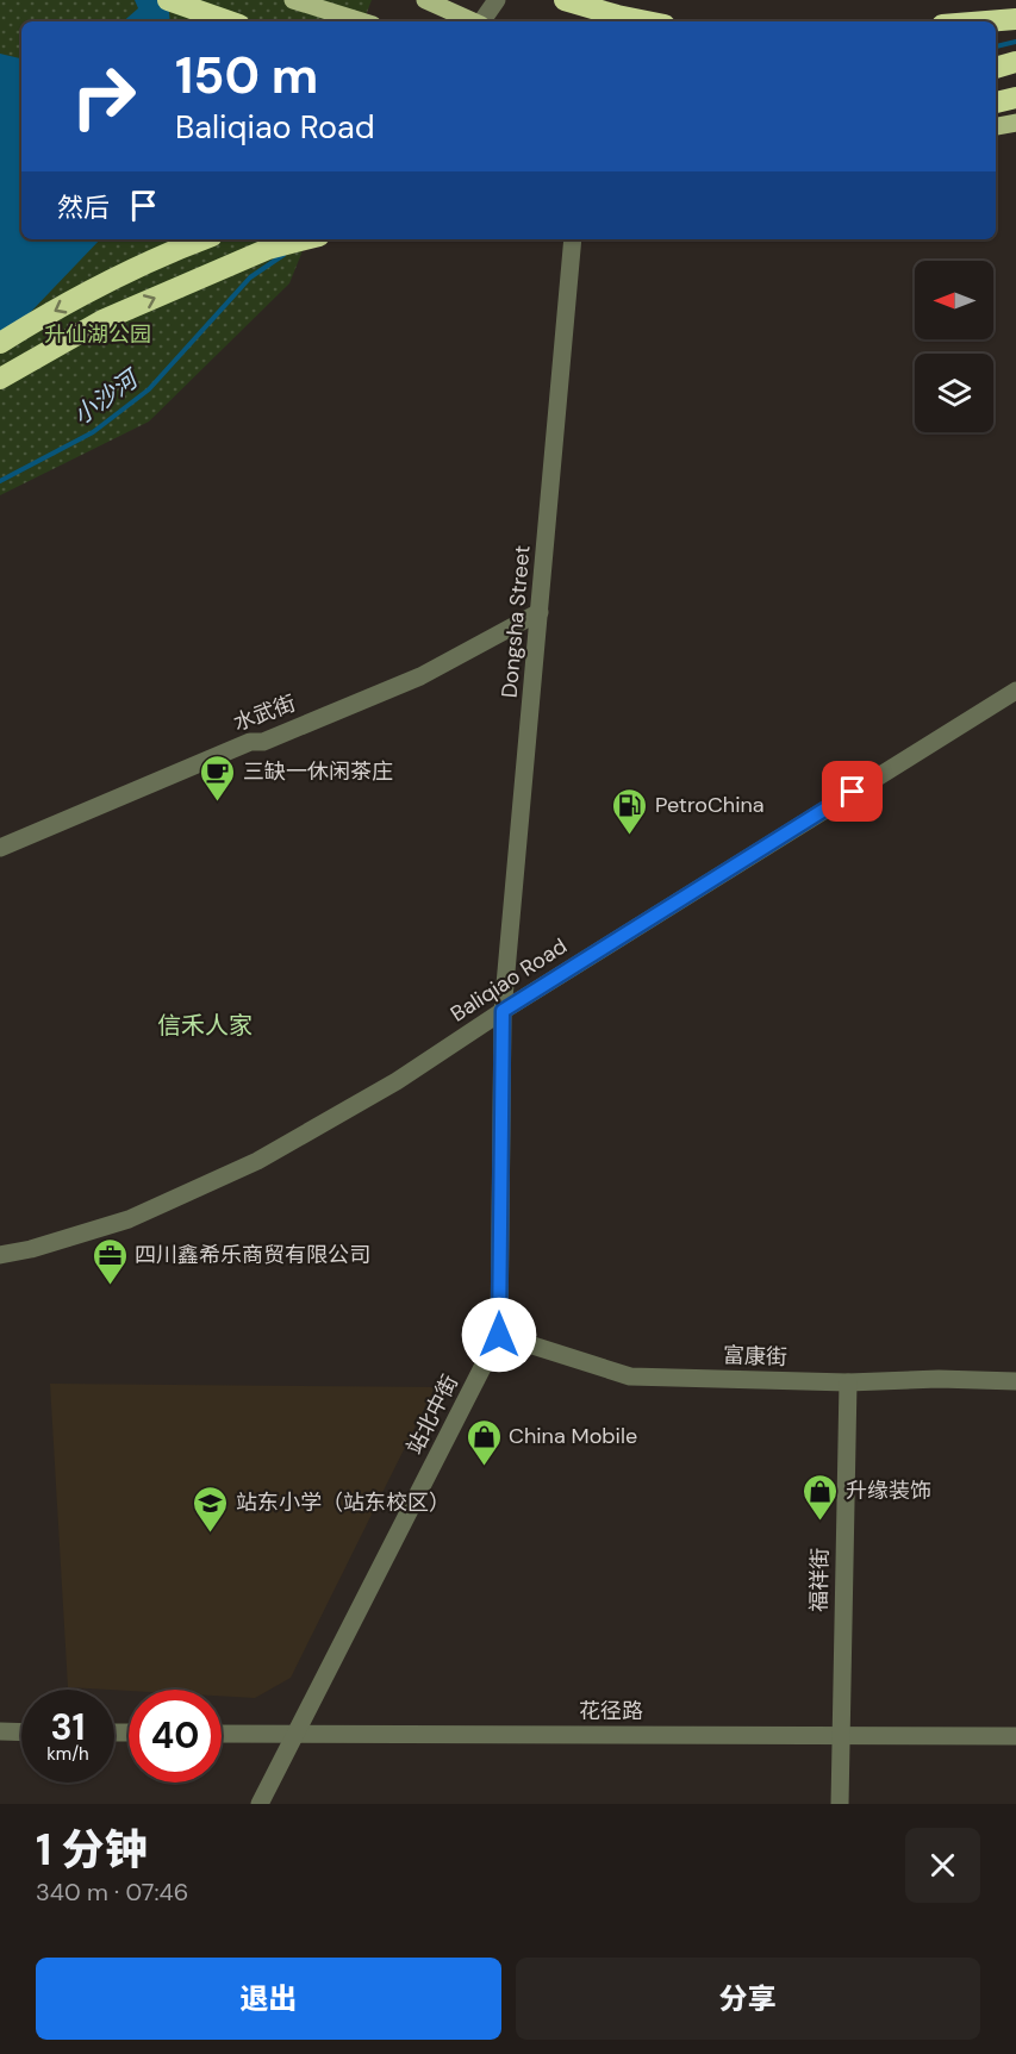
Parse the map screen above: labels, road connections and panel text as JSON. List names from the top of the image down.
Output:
{
  "streets": {
    "street": [
      "Dongsha Street",
      "水武街",
      "Baliqiao Road",
      "富康街",
      "站北中街",
      "福祥街",
      "花径路"
    ]
  },
  "crossings": [
    ["Dongsha Street", "水武街"],
    ["Dongsha Street", "Baliqiao Road"],
    ["Dongsha Street", "站北中街"],
    ["Baliqiao Road", "站北中街"],
    ["富康街", "站北中街"],
    ["富康街", "福祥街"],
    ["站北中街", "花径路"],
    ["福祥街", "花径路"]
  ],
  "districts": ["信禾人家"],
  "water": ["小沙河"],
  "parks": ["升仙湖公园"],
  "places": {
    "cafe": ["三缺一休闲茶庄"],
    "fuel station": ["PetroChina"],
    "office": ["四川鑫希乐商贸有限公司"],
    "shop": ["China Mobile", "升缘装饰"],
    "school or university": ["站东小学（站东校区）"]
  },
  "north": "left",
  "page": {
    "turn": ["150 m", "Baliqiao Road"],
    "then": "然后",
    "speed": "31 km/h",
    "limit": "40",
    "heading": ["1 分钟", "340 m · 07:46"],
    "buttons": ["退出", "分享"]
  }
}
